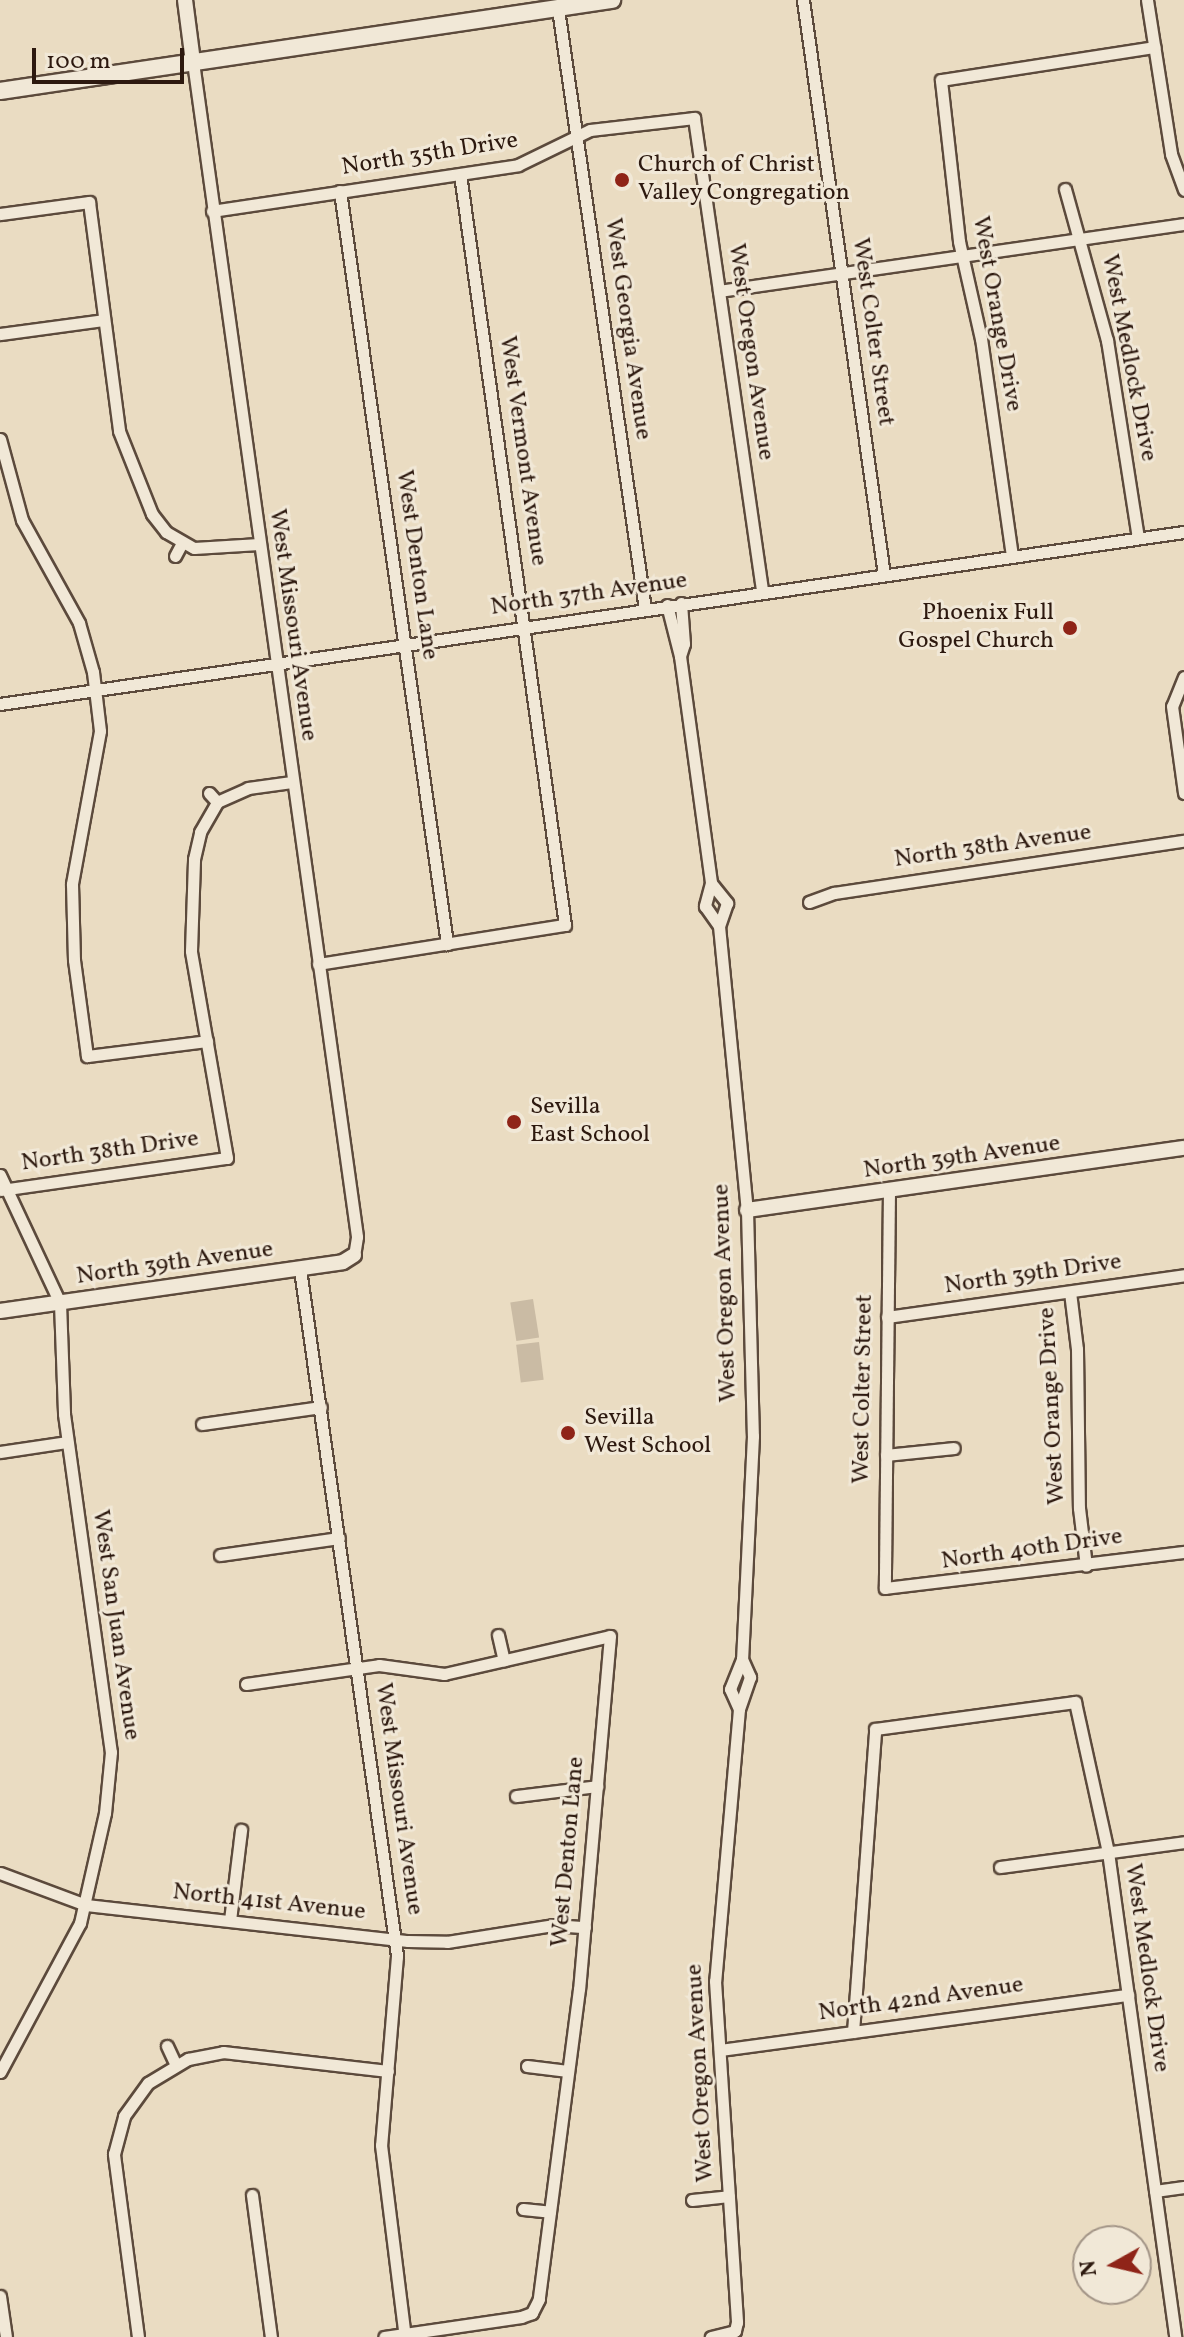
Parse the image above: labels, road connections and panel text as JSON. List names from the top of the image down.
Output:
{
  "streets": {
    "street": [
      "North 35th Drive",
      "West Orange Drive",
      "West Georgia Avenue",
      "West Colter Street",
      "West Oregon Avenue",
      "West Medlock Drive",
      "West Vermont Avenue",
      "West Denton Lane",
      "North 37th Avenue",
      "West Missouri Avenue",
      "North 38th Avenue",
      "North 38th Drive",
      "North 39th Avenue",
      "North 39th Drive",
      "North 40th Drive",
      "West San Juan Avenue",
      "North 41st Avenue",
      "North 42nd Avenue"
    ]
  },
  "crossings": [
    ["North 35th Drive", "West Georgia Avenue"],
    ["North 35th Drive", "West Oregon Avenue"],
    ["North 35th Drive", "West Vermont Avenue"],
    ["North 35th Drive", "West Denton Lane"],
    ["North 35th Drive", "West Missouri Avenue"],
    ["West Orange Drive", "North 37th Avenue"],
    ["West Orange Drive", "North 39th Drive"],
    ["West Orange Drive", "North 40th Drive"],
    ["West Georgia Avenue", "North 37th Avenue"],
    ["West Colter Street", "North 37th Avenue"],
    ["West Colter Street", "North 39th Avenue"],
    ["West Colter Street", "North 39th Drive"],
    ["West Colter Street", "North 40th Drive"],
    ["West Oregon Avenue", "North 37th Avenue"],
    ["West Oregon Avenue", "North 39th Avenue"],
    ["West Oregon Avenue", "North 42nd Avenue"],
    ["West Medlock Drive", "North 37th Avenue"],
    ["West Medlock Drive", "North 42nd Avenue"],
    ["West Vermont Avenue", "West Denton Lane"],
    ["West Vermont Avenue", "North 37th Avenue"],
    ["West Denton Lane", "North 37th Avenue"],
    ["West Denton Lane", "West Missouri Avenue"],
    ["West Denton Lane", "North 41st Avenue"],
    ["North 37th Avenue", "West Missouri Avenue"],
    ["West Missouri Avenue", "North 39th Avenue"],
    ["West Missouri Avenue", "North 41st Avenue"],
    ["North 38th Drive", "West San Juan Avenue"],
    ["North 39th Avenue", "West San Juan Avenue"],
    ["West San Juan Avenue", "North 41st Avenue"]
  ],
  "places": [
    "Church of Christ Valley Congregation",
    "Phoenix Full Gospel Church",
    "Sevilla East School",
    "Sevilla West School"
  ],
  "scale_bar": "100 m",
  "north": "left"
}
